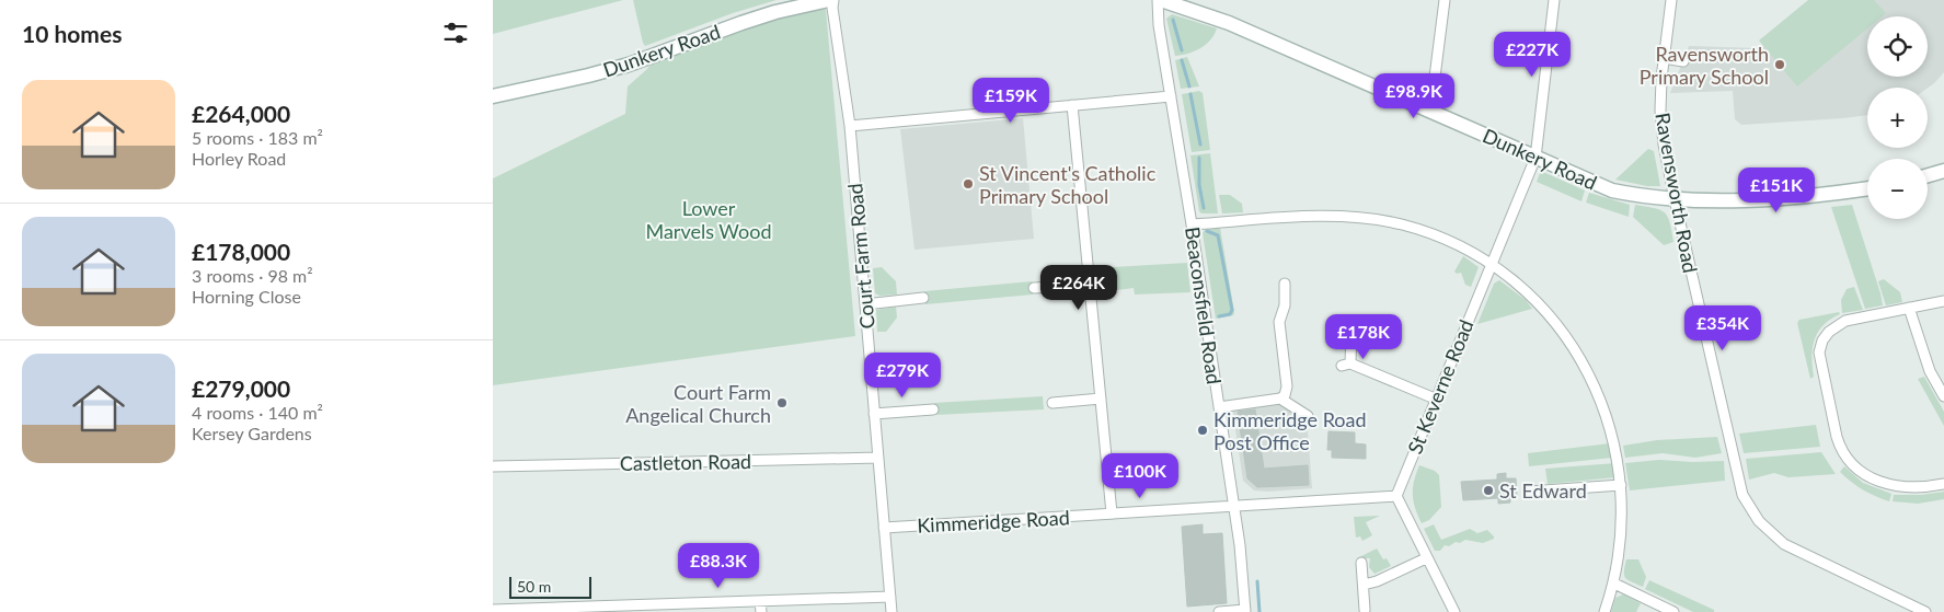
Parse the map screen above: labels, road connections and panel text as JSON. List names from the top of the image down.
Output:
{
  "streets": {
    "street": [
      "Dunkery Road",
      "Ravensworth Road",
      "Court Farm Road",
      "Beaconsfield Road",
      "St Keverne Road",
      "Castleton Road",
      "Kimmeridge Road"
    ]
  },
  "crossings": [
    ["Dunkery Road", "Ravensworth Road"],
    ["Dunkery Road", "Beaconsfield Road"],
    ["Dunkery Road", "St Keverne Road"],
    ["Court Farm Road", "Castleton Road"],
    ["Court Farm Road", "Kimmeridge Road"],
    ["Beaconsfield Road", "Kimmeridge Road"],
    ["St Keverne Road", "Kimmeridge Road"]
  ],
  "parks": ["Lower Marvels Wood"],
  "places": [
    "Ravensworth Primary School",
    "St Vincent's Catholic Primary School",
    "Court Farm Angelical Church",
    "Kimmeridge Road Post Office",
    "St Edward"
  ],
  "scale_bar": "50 m",
  "page": {
    "heading": "10 homes",
    "map_buttons": ["+", "−"],
    "price": [
      "£227K",
      "£98.9K",
      "£159K",
      "£151K",
      "£264K",
      "£354K",
      "£178K",
      "£279K",
      "£100K",
      "£88.3K"
    ],
    "list": [
      {
        "name": "£264,000",
        "note": "5 rooms · 183 m² · Horley Road"
      },
      {
        "name": "£178,000",
        "note": "3 rooms · 98 m² · Horning Close"
      },
      {
        "name": "£279,000",
        "note": "4 rooms · 140 m² · Kersey Gardens"
      }
    ],
    "scale": "50 m"
  }
}
